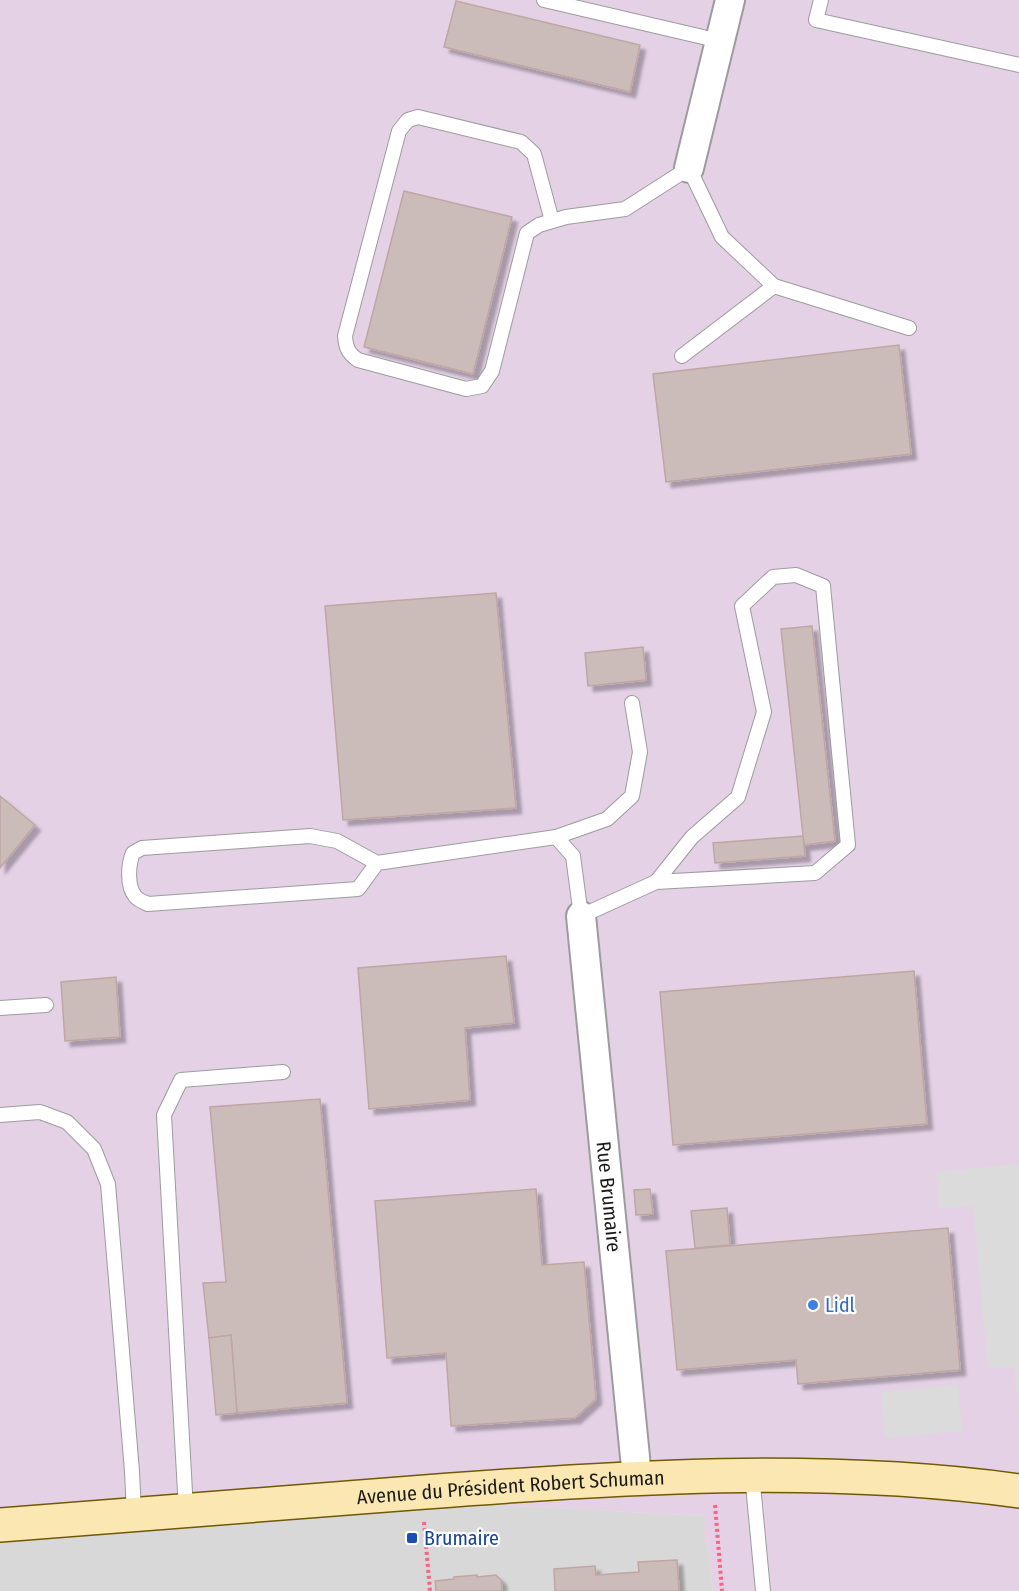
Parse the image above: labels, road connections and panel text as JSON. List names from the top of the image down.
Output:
{
  "streets": {
    "street": ["Rue Brumaire", "Avenue du Président Robert Schuman"]
  },
  "crossings": [
    ["Rue Brumaire", "Avenue du Président Robert Schuman"]
  ],
  "places": {
    "other": ["Lidl"],
    "transit": ["Brumaire"]
  }
}
